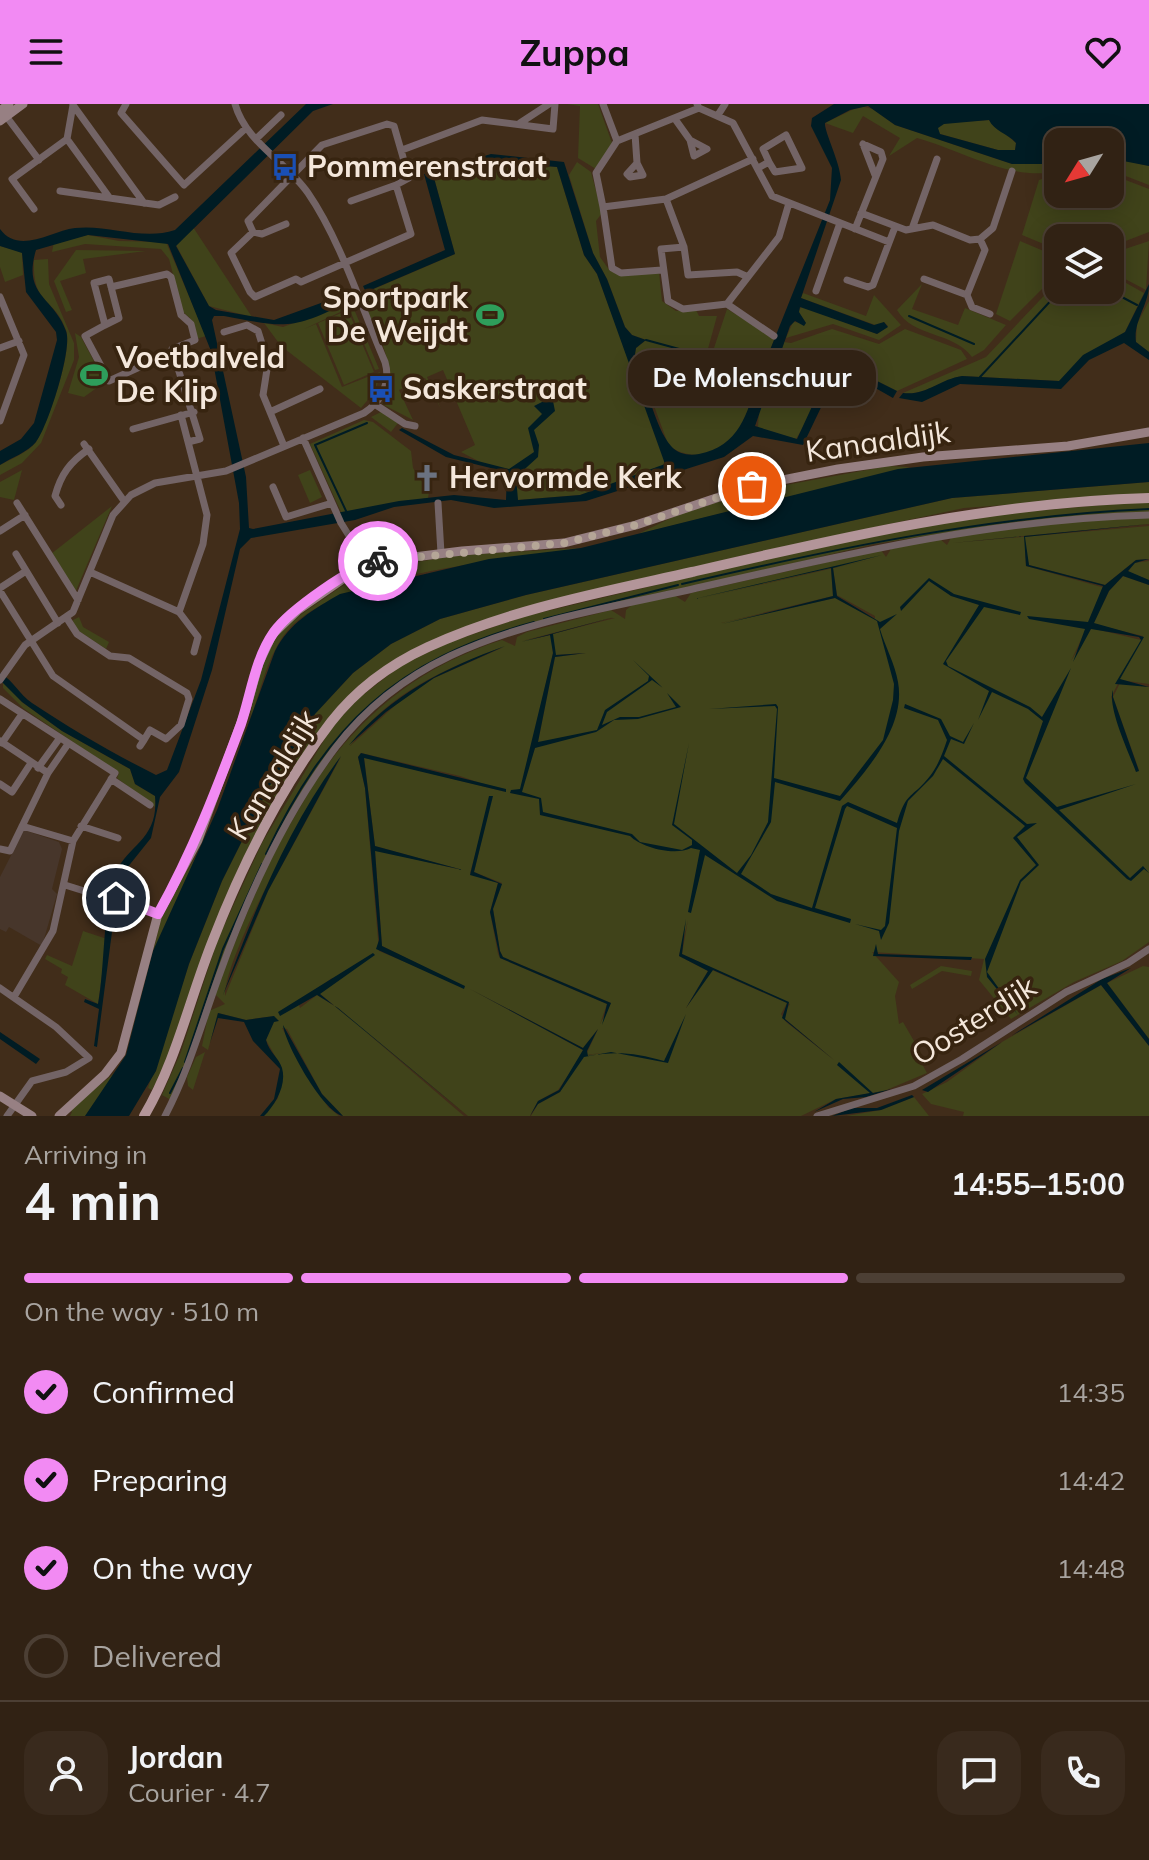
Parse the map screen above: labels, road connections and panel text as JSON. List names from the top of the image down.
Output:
{
  "streets": {
    "main road": ["Kanaaldijk"],
    "street": ["Oosterdijk"]
  },
  "places": {
    "bus stop": ["Pommerenstraat", "Saskerstraat"],
    "sports": ["Sportpark De Weijdt", "Voetbalveld De Klip"],
    "church": ["Hervormde Kerk"],
    "other": ["De Molenschuur"]
  },
  "north": "bottom left",
  "page": {
    "header": "Zuppa",
    "bubble": "De Molenschuur",
    "heading": ["4 min", "Arriving in", "14:55–15:00"],
    "panel": ["Jordan", "Courier · 4.7"],
    "bar": "On the way · 510 m",
    "list": [
      ["Confirmed", "14:35"],
      ["Preparing", "14:42"],
      ["On the way", "14:48"],
      "Delivered"
    ]
  }
}
